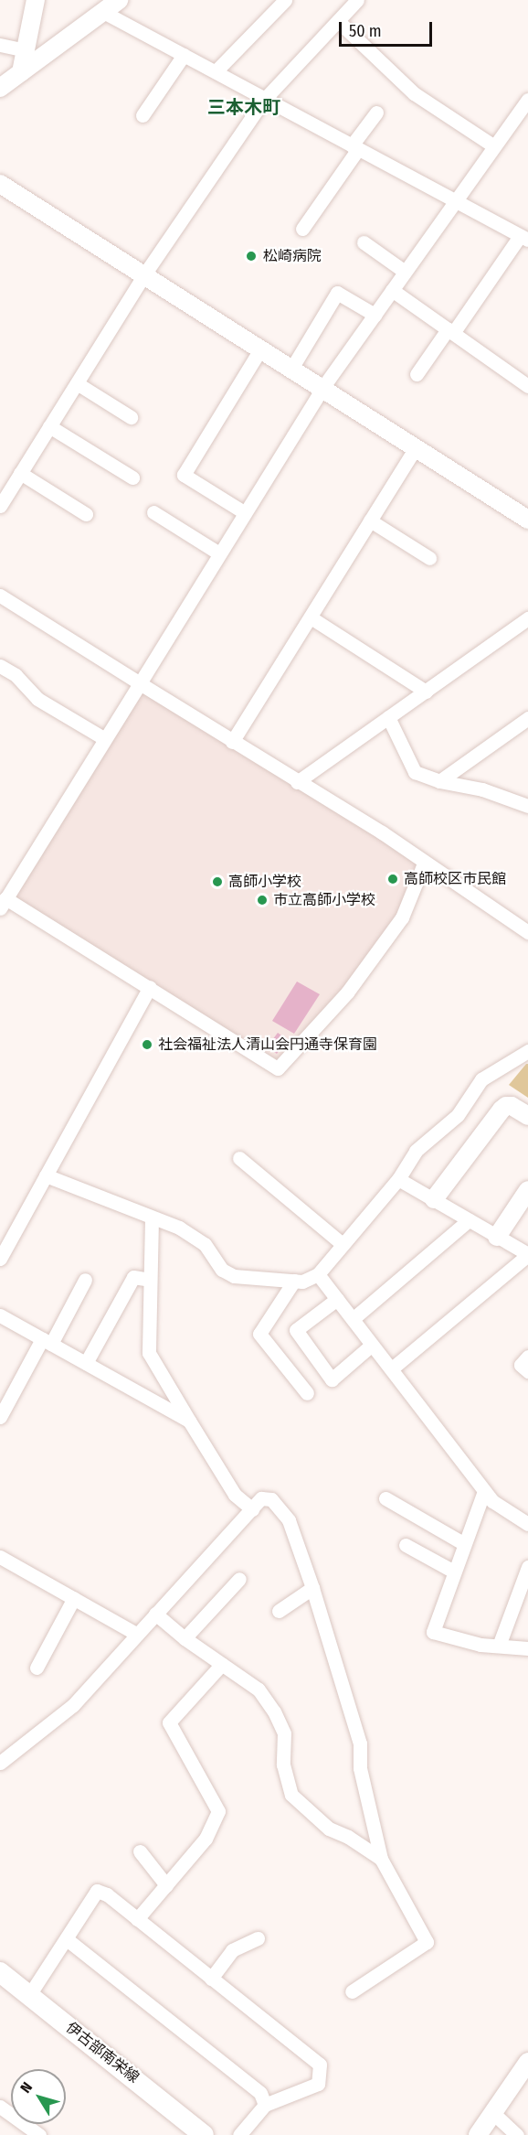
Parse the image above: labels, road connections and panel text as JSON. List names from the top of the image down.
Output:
{
  "streets": {
    "main road": ["伊古部南栄線"]
  },
  "districts": ["三本木町"],
  "places": [
    "松崎病院",
    "高師校区市民館",
    "高師小学校",
    "市立高師小学校",
    "社会福祉法人清山会円通寺保育園"
  ],
  "scale_bar": "50 m",
  "north": "top left"
}
